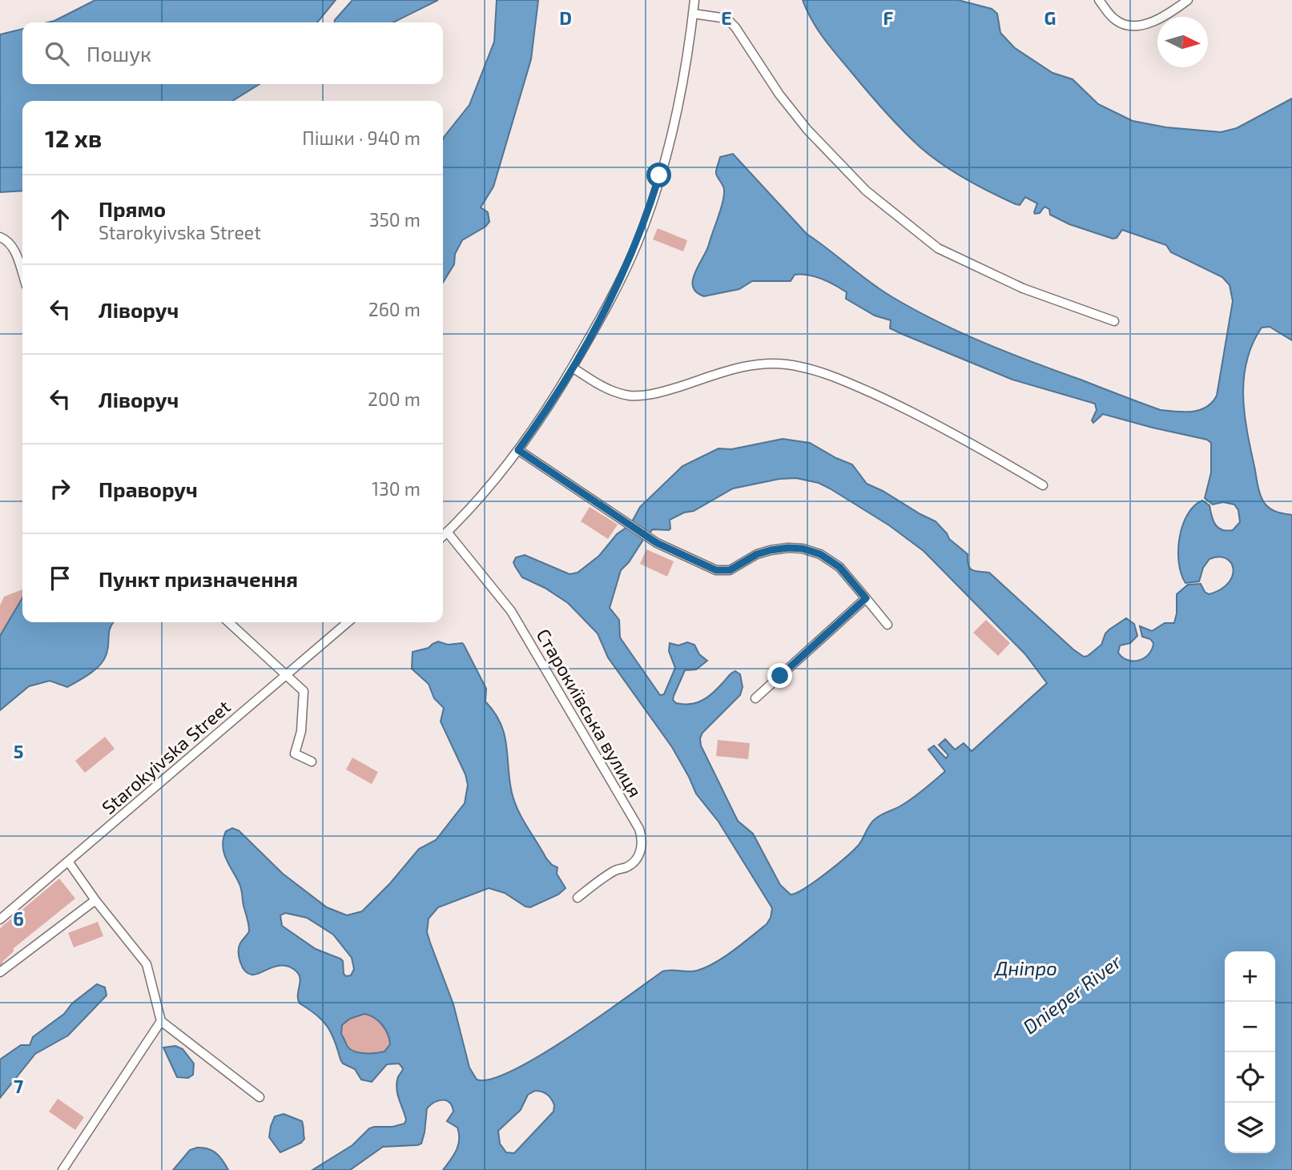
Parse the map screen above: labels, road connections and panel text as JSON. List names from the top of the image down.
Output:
{
  "streets": {
    "street": ["Старокиївська вулиця", "Starokyivska Street"]
  },
  "water": ["Дніпро", "Dnieper River"],
  "north": "right",
  "page": {
    "search": "Пошук",
    "heading": ["12 хв", "Пішки · 940 m"],
    "list": [
      ["Прямо", "Starokyivska Street", "350 m"],
      ["Ліворуч", "260 m"],
      ["Ліворуч", "200 m"],
      ["Праворуч", "130 m"],
      "Пункт призначення"
    ],
    "map_buttons": ["+", "−"]
  },
  "grid": {
    "columns": [
      "D",
      "E",
      "F",
      "G"
    ],
    "rows": ["5", "6", "7"]
  }
}
